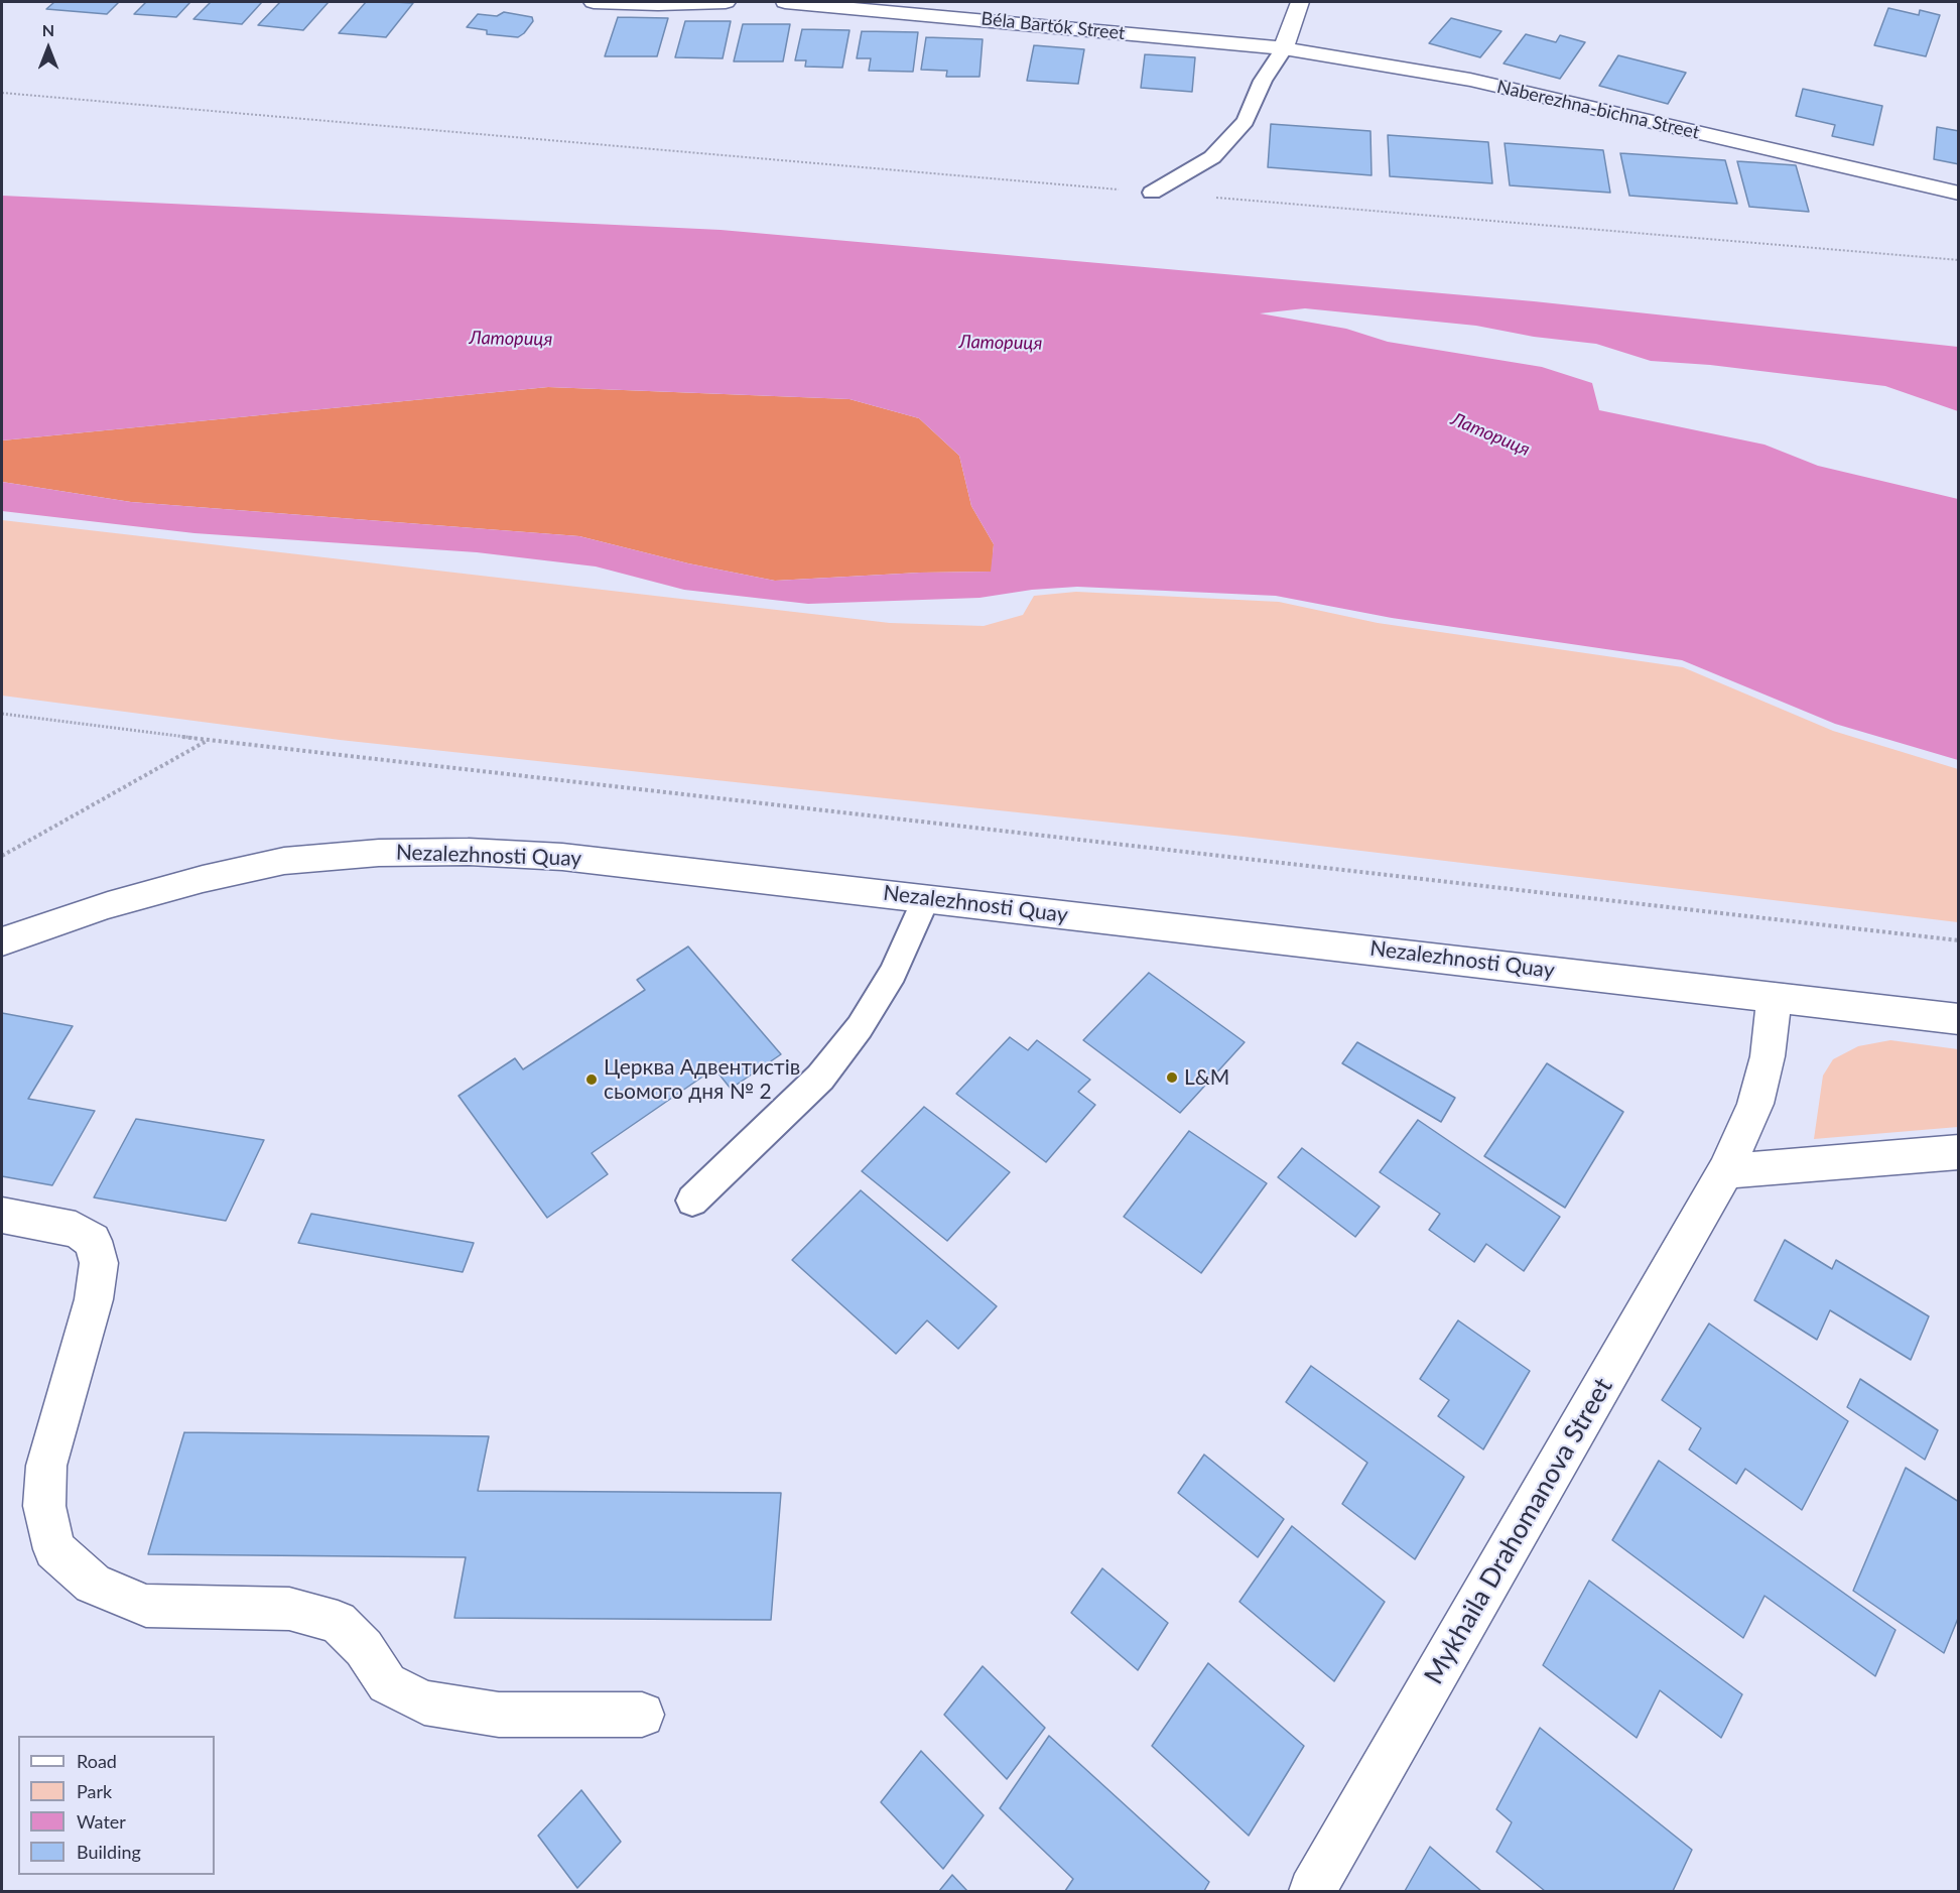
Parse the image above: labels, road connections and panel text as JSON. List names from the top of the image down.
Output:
{
  "streets": {
    "street": [
      "Béla Bartók Street",
      "Naberezhna-bichna Street",
      "Nezalezhnosti Quay",
      "Mykhaila Drahomanova Street"
    ]
  },
  "crossings": [
    ["Béla Bartók Street", "Naberezhna-bichna Street"],
    ["Nezalezhnosti Quay", "Mykhaila Drahomanova Street"]
  ],
  "water": ["Латориця"],
  "places": ["L&M", "Церква Адвентистів сьомого дня № 2"],
  "legend": [
    "Road",
    "Park",
    "Water",
    "Building"
  ],
  "north": "top"
}
